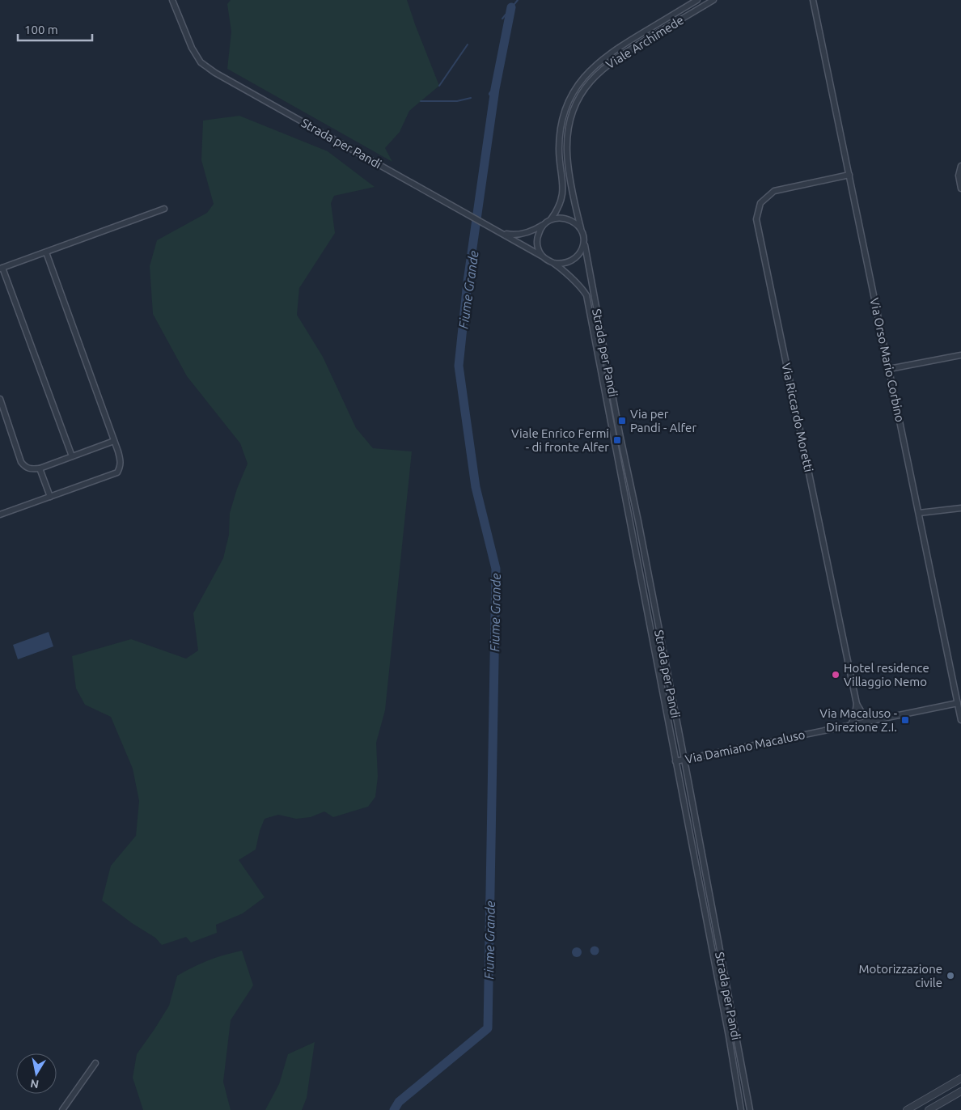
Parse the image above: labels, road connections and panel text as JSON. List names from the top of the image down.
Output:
{
  "streets": {
    "street": [
      "Viale Archimede",
      "Strada per Pandi",
      "Via Orso Mario Corbino",
      "Via Riccardo Moretti",
      "Via Damiano Macaluso"
    ]
  },
  "crossings": [
    ["Viale Archimede", "Strada per Pandi"],
    ["Strada per Pandi", "Via Damiano Macaluso"],
    ["Via Orso Mario Corbino", "Via Riccardo Moretti"],
    ["Via Orso Mario Corbino", "Via Damiano Macaluso"],
    ["Via Riccardo Moretti", "Via Damiano Macaluso"]
  ],
  "water": ["Fiume Grande"],
  "places": {
    "transit": ["Via per Pandi - Alfer", "Viale Enrico Fermi - di fronte Alfer", "Via Macaluso - Direzione Z.I."],
    "other": ["Hotel residence Villaggio Nemo", "Motorizzazione civile"]
  },
  "scale_bar": "100 m",
  "north": "bottom"
}
